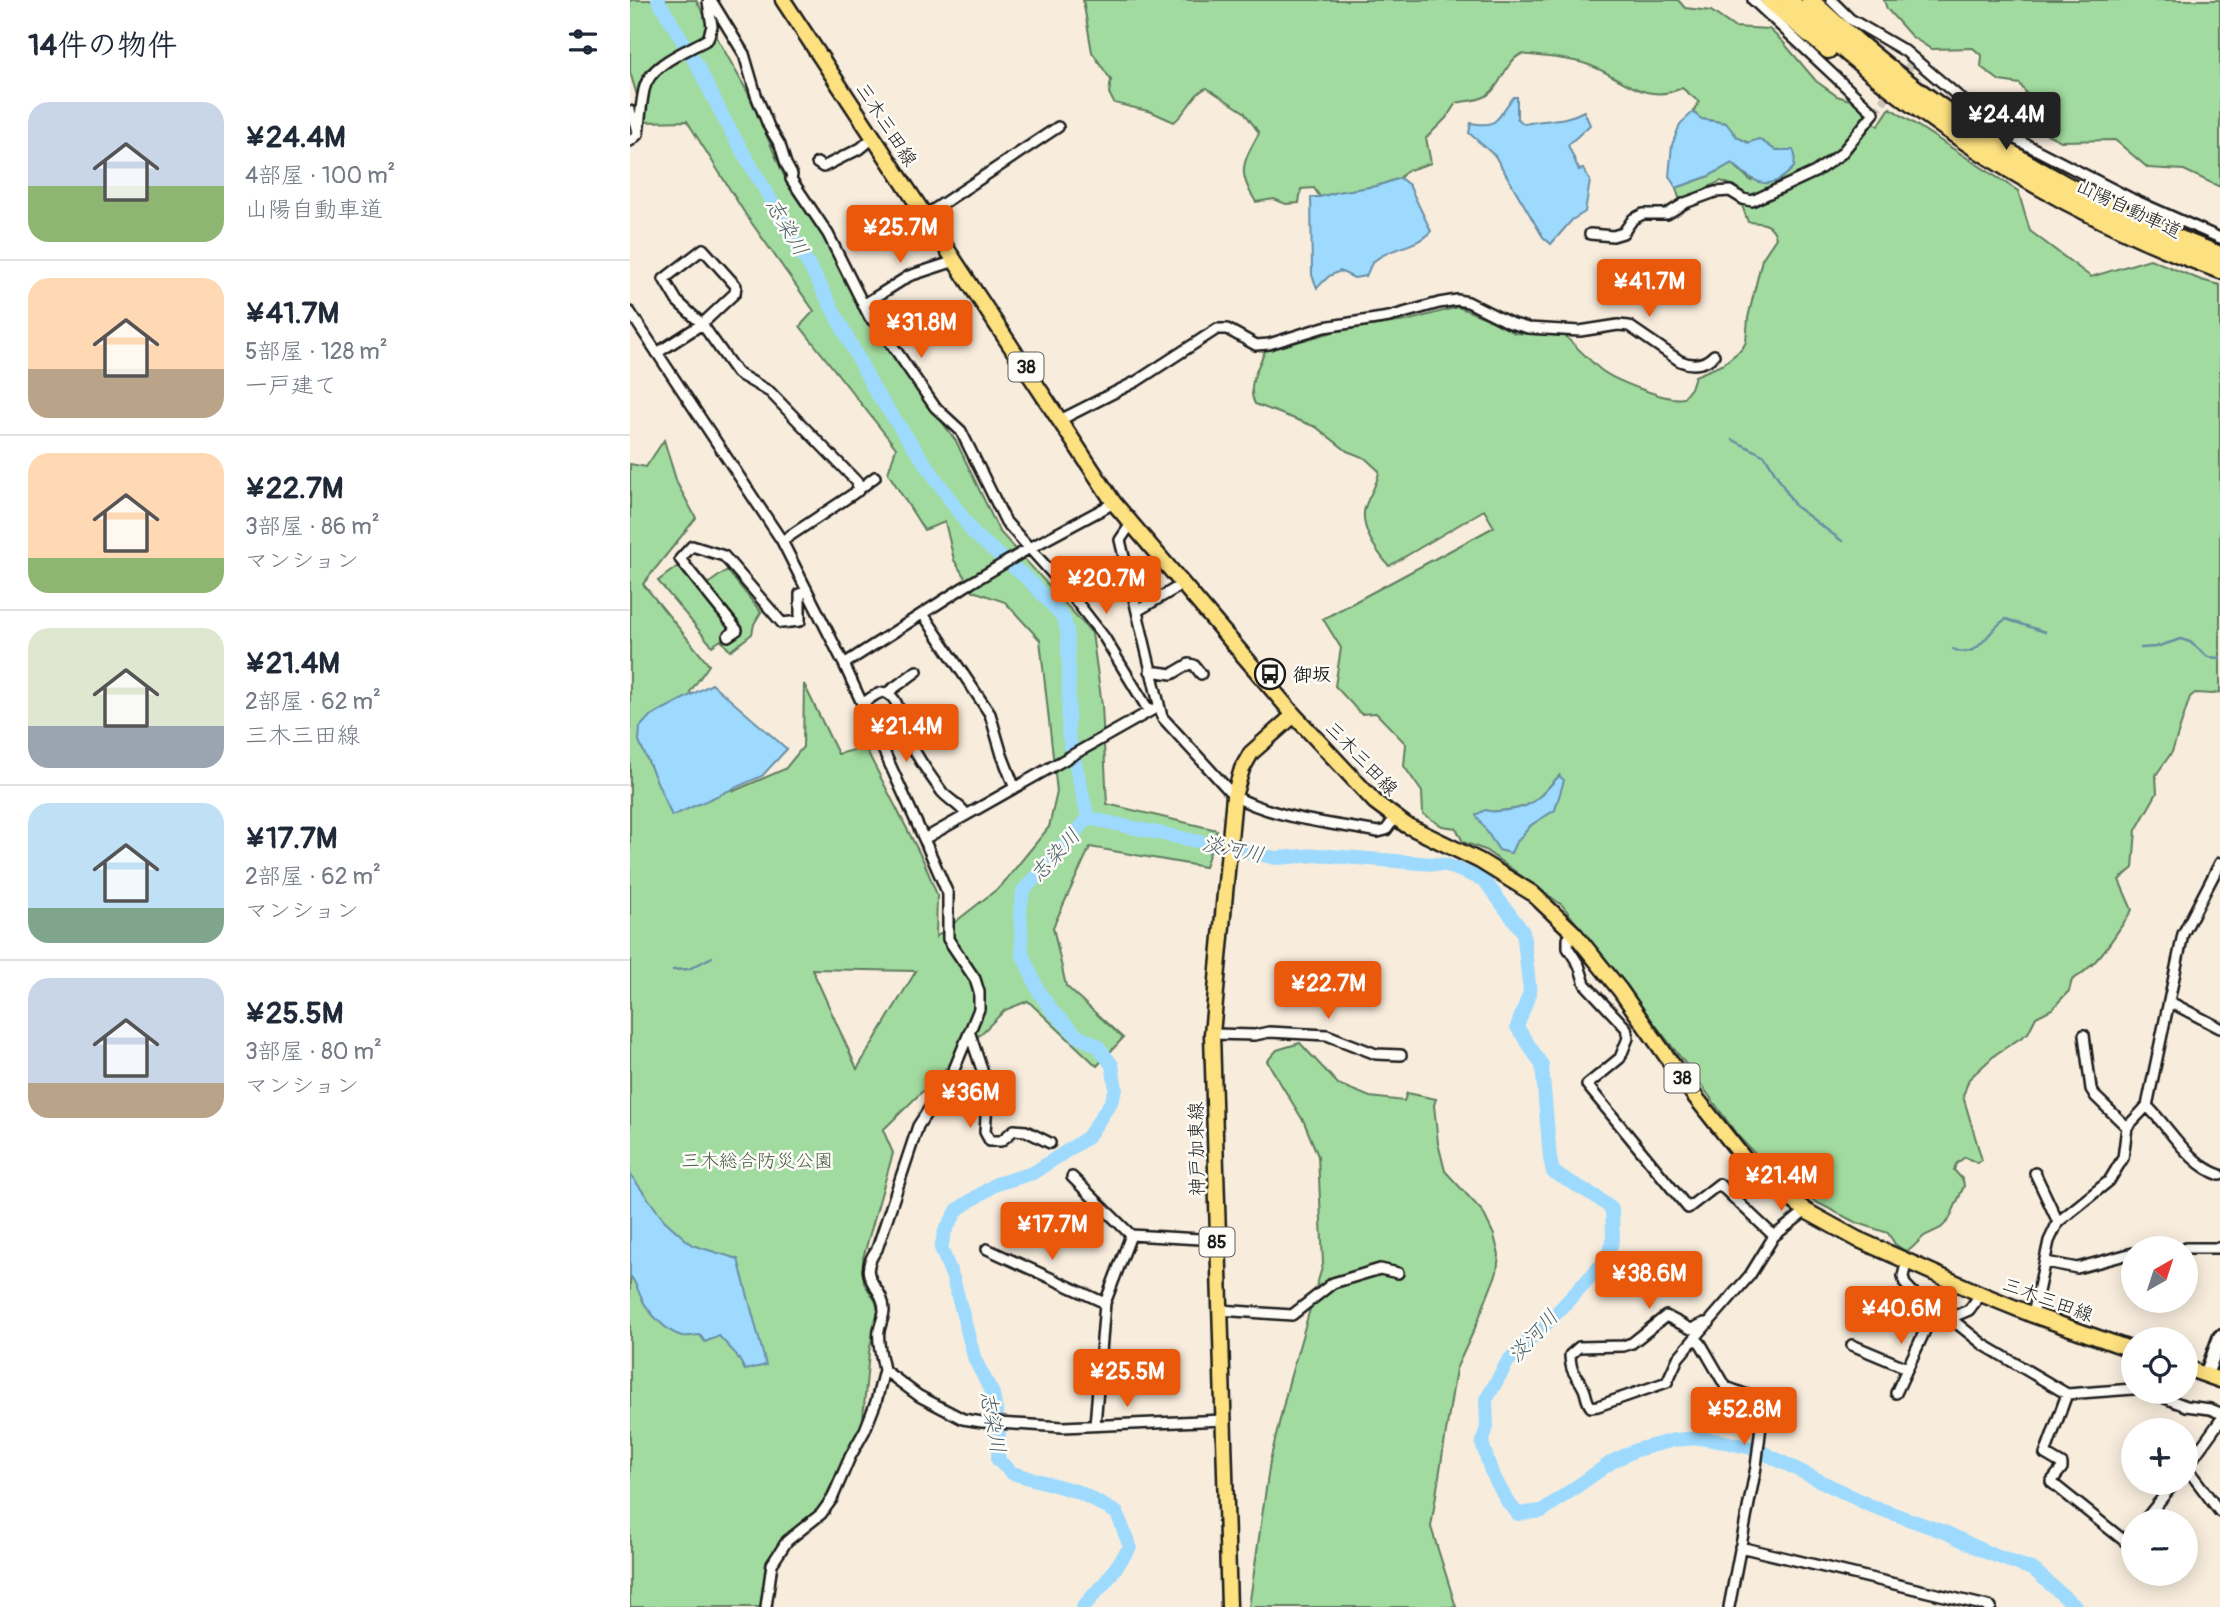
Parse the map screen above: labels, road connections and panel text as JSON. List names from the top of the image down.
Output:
{
  "streets": {
    "highway": ["山陽自動車道"],
    "main road": [
      "三木三田線",
      "38",
      "神戸加東線",
      "85"
    ]
  },
  "crossings": [
    ["三木三田線", "神戸加東線"]
  ],
  "water": ["志染川", "淡河川"],
  "parks": ["三木総合防災公園"],
  "places": {
    "bus stop": ["御坂"]
  },
  "north": "top right",
  "page": {
    "heading": "14件の物件",
    "list": [
      {
        "name": "¥24.4M",
        "note": "4部屋 · 100 m² · 山陽自動車道"
      },
      {
        "name": "¥41.7M",
        "note": "5部屋 · 128 m² · 一戸建て"
      },
      {
        "name": "¥22.7M",
        "note": "3部屋 · 86 m² · マンション"
      },
      {
        "name": "¥21.4M",
        "note": "2部屋 · 62 m² · 三木三田線"
      },
      {
        "name": "¥17.7M",
        "note": "2部屋 · 62 m² · マンション"
      },
      {
        "name": "¥25.5M",
        "note": "3部屋 · 80 m² · マンション"
      }
    ],
    "price": [
      "¥24.4M",
      "¥25.7M",
      "¥41.7M",
      "¥31.8M",
      "¥20.7M",
      "¥21.4M",
      "¥22.7M",
      "¥36M",
      "¥21.4M",
      "¥17.7M",
      "¥38.6M",
      "¥40.6M",
      "¥25.5M",
      "¥52.8M"
    ],
    "map_buttons": ["+", "−"]
  }
}
